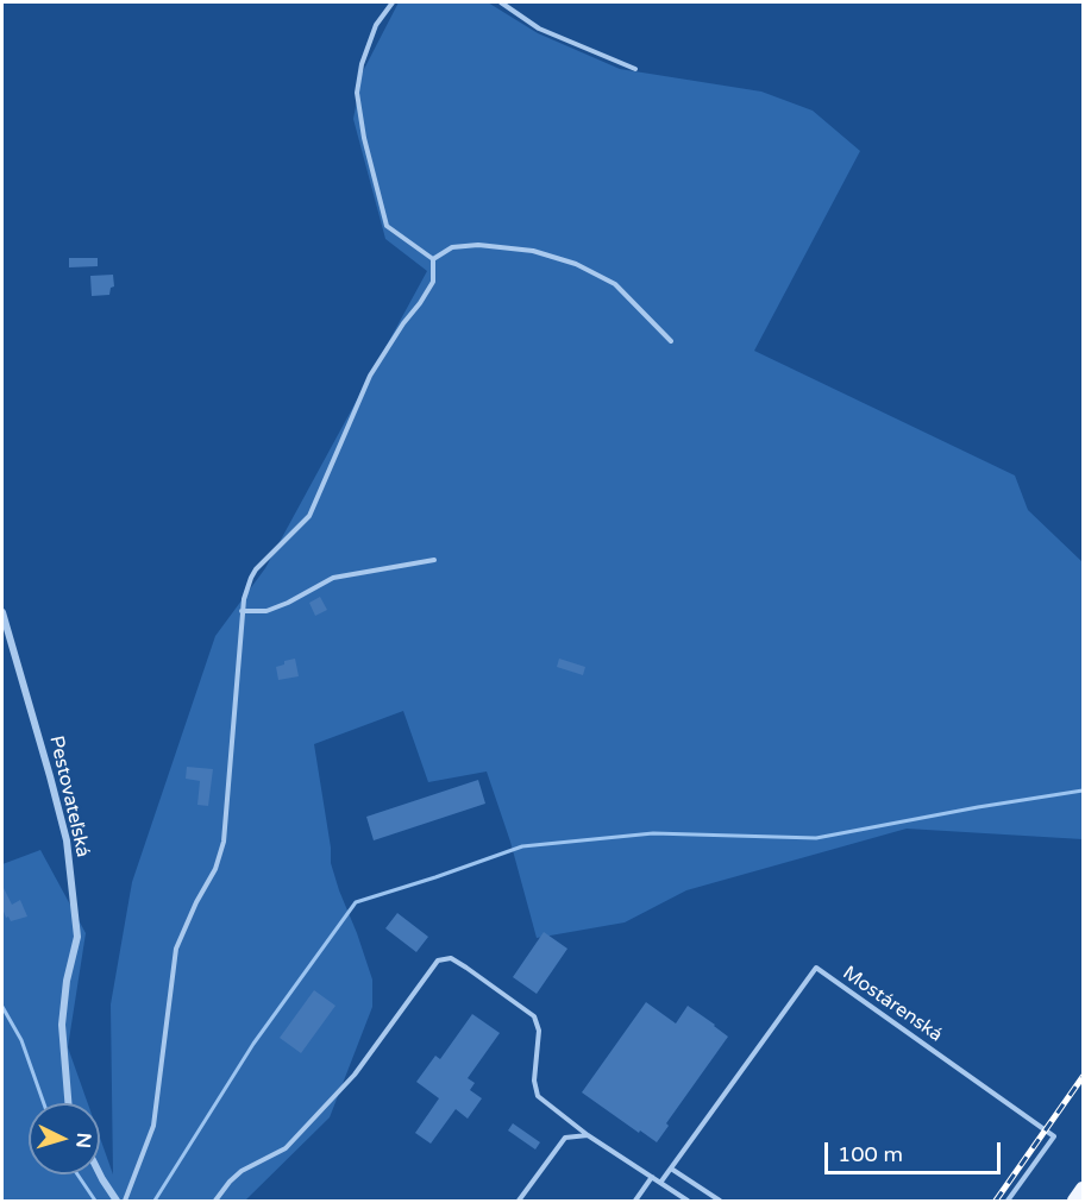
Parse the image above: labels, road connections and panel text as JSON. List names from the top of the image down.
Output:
{
  "streets": {
    "street": ["Pestovateľská"],
    "lane": ["Mostárenská"]
  },
  "scale_bar": "100 m",
  "north": "right"
}
